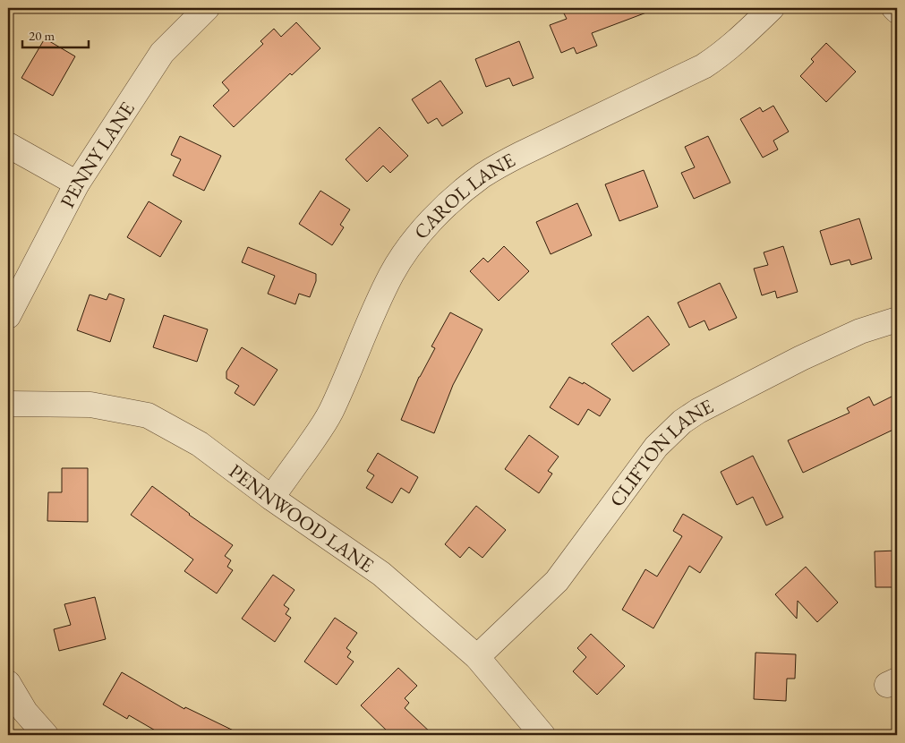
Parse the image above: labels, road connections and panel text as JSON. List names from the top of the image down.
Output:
{
  "streets": {
    "street": [
      "PENNY LANE",
      "CAROL LANE",
      "CLIFTON LANE",
      "PENNWOOD LANE"
    ]
  },
  "crossings": [
    ["CAROL LANE", "PENNWOOD LANE"],
    ["CLIFTON LANE", "PENNWOOD LANE"]
  ],
  "scale_bar": "20 m"
}
